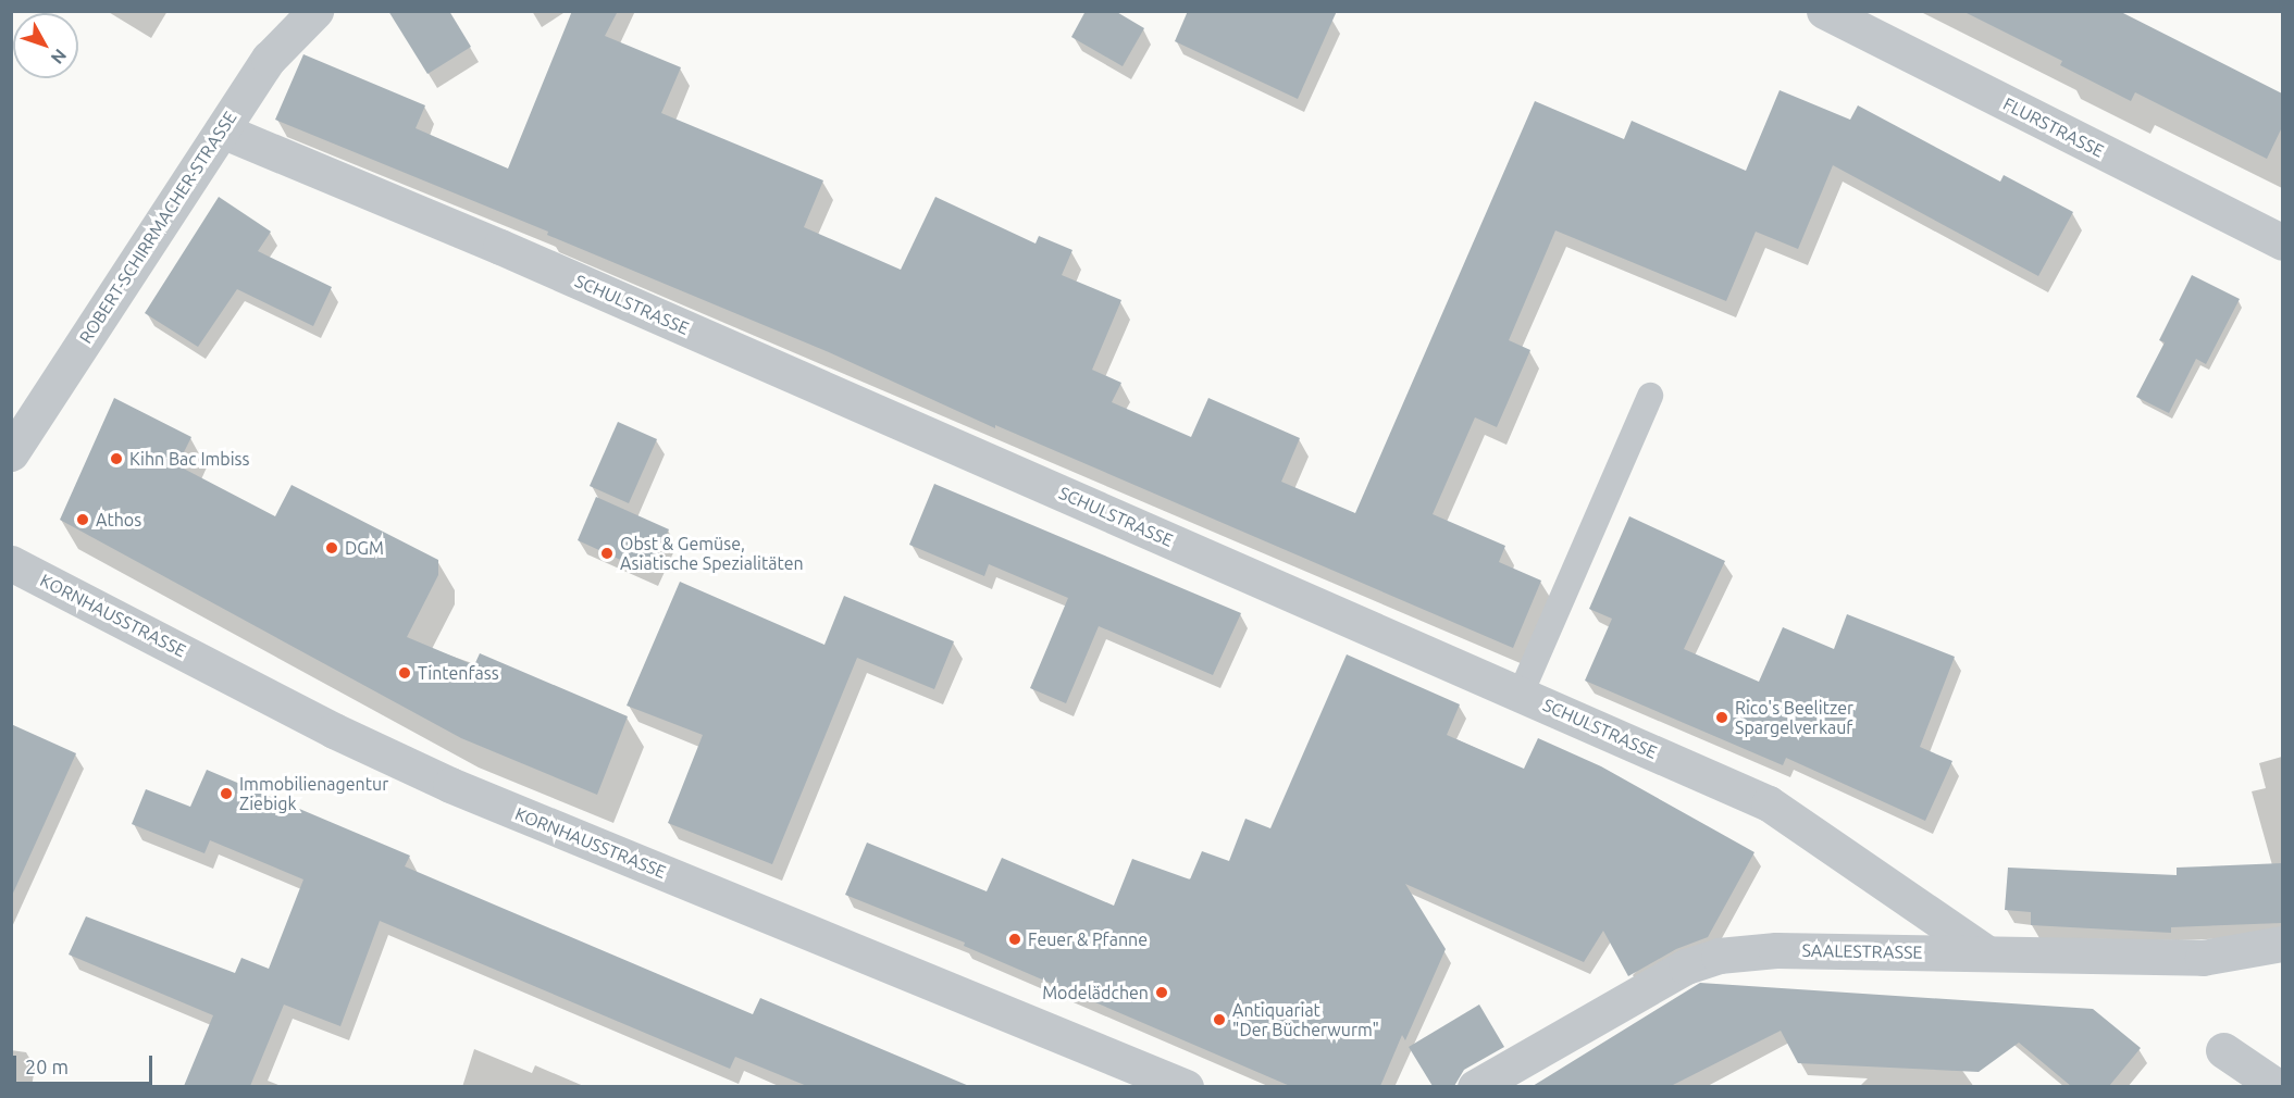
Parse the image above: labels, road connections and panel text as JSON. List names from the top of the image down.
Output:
{
  "streets": {
    "street": [
      "FLURSTRASSE",
      "ROBERT-SCHIRRMACHER-STRASSE",
      "SCHULSTRASSE",
      "KORNHAUSSTRASSE",
      "SAALESTRASSE"
    ]
  },
  "crossings": [
    ["ROBERT-SCHIRRMACHER-STRASSE", "SCHULSTRASSE"],
    ["SCHULSTRASSE", "SAALESTRASSE"]
  ],
  "places": [
    "Kihn Bac Imbiss",
    "Athos",
    "DGM",
    "Obst & Gemüse, Asiatische Spezialitäten",
    "Tintenfass",
    "Rico's Beelitzer Spargelverkauf",
    "Immobilienagentur Ziebigk",
    "Feuer & Pfanne",
    "Modelädchen",
    "Antiquariat \"Der Bücherwurm\""
  ],
  "scale_bar": "20 m",
  "north": "bottom right"
}
